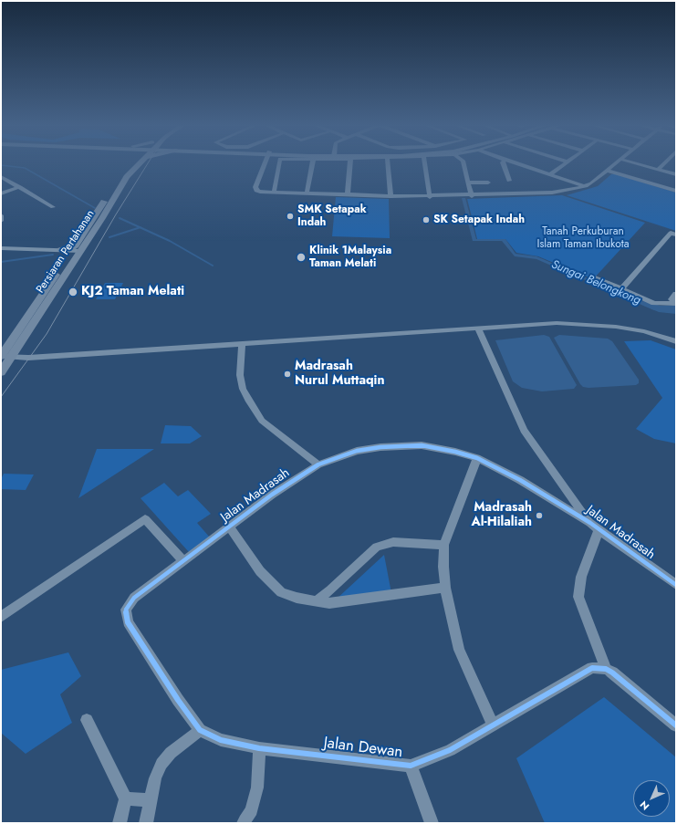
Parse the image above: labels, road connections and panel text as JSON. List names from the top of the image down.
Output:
{
  "streets": {
    "main road": ["Persiaran Pertahanan"],
    "street": ["Jalan Madrasah", "Jalan Dewan"]
  },
  "crossings": [
    ["Jalan Madrasah", "Jalan Dewan"]
  ],
  "water": ["Sungai Belongkong"],
  "parks": ["Tanah Perkuburan Islam Taman Ibukota"],
  "places": [
    "SMK Setapak Indah",
    "SK Setapak Indah",
    "Klinik 1Malaysia Taman Melati",
    "KJ2 Taman Melati",
    "Madrasah Nurul Muttaqin",
    "Madrasah Al-Hilaliah"
  ],
  "north": "bottom left"
}
